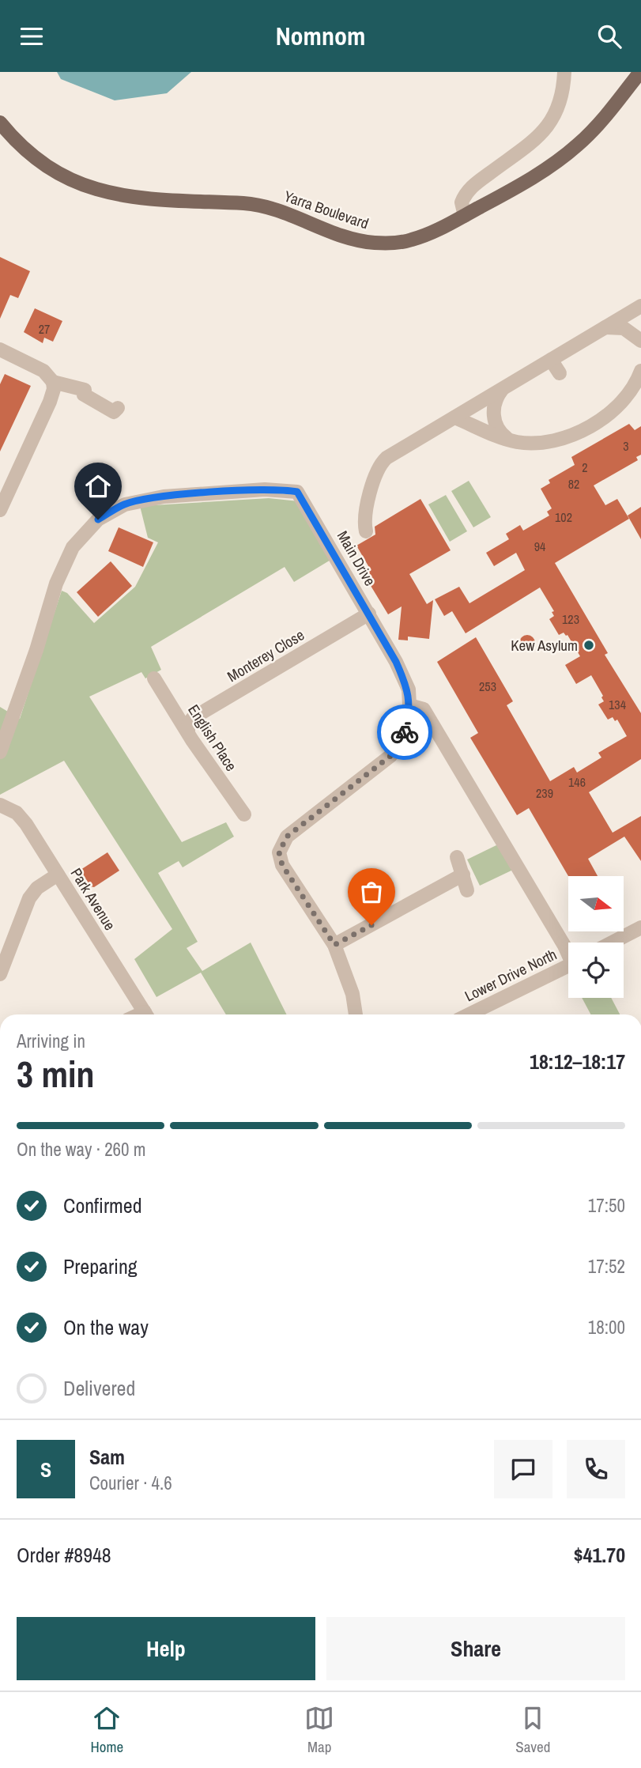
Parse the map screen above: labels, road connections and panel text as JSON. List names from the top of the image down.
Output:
{
  "streets": {
    "main road": ["Yarra Boulevard"],
    "street": [
      "Main Drive",
      "Monterey Close",
      "English Place",
      "Park Avenue",
      "Lower Drive North"
    ]
  },
  "crossings": [
    ["Main Drive", "Monterey Close"],
    ["Monterey Close", "English Place"]
  ],
  "places": ["Kew Asylum"],
  "house_numbers": [
    "27",
    "3",
    "2",
    "82",
    "102",
    "94",
    "123",
    "253",
    "134",
    "146",
    "239"
  ],
  "north": "right",
  "page": {
    "header": "Nomnom",
    "heading": ["3 min", "Arriving in", "18:12–18:17"],
    "panel": [
      "Sam",
      "Courier · 4.6",
      "Order #8948",
      "$41.70"
    ],
    "bar": "On the way · 260 m",
    "list": [
      ["Confirmed", "17:50"],
      ["Preparing", "17:52"],
      ["On the way", "18:00"],
      "Delivered"
    ],
    "round": "S",
    "buttons": ["Help", "Share"],
    "tabs": ["Home", "Map", "Saved"]
  }
}
